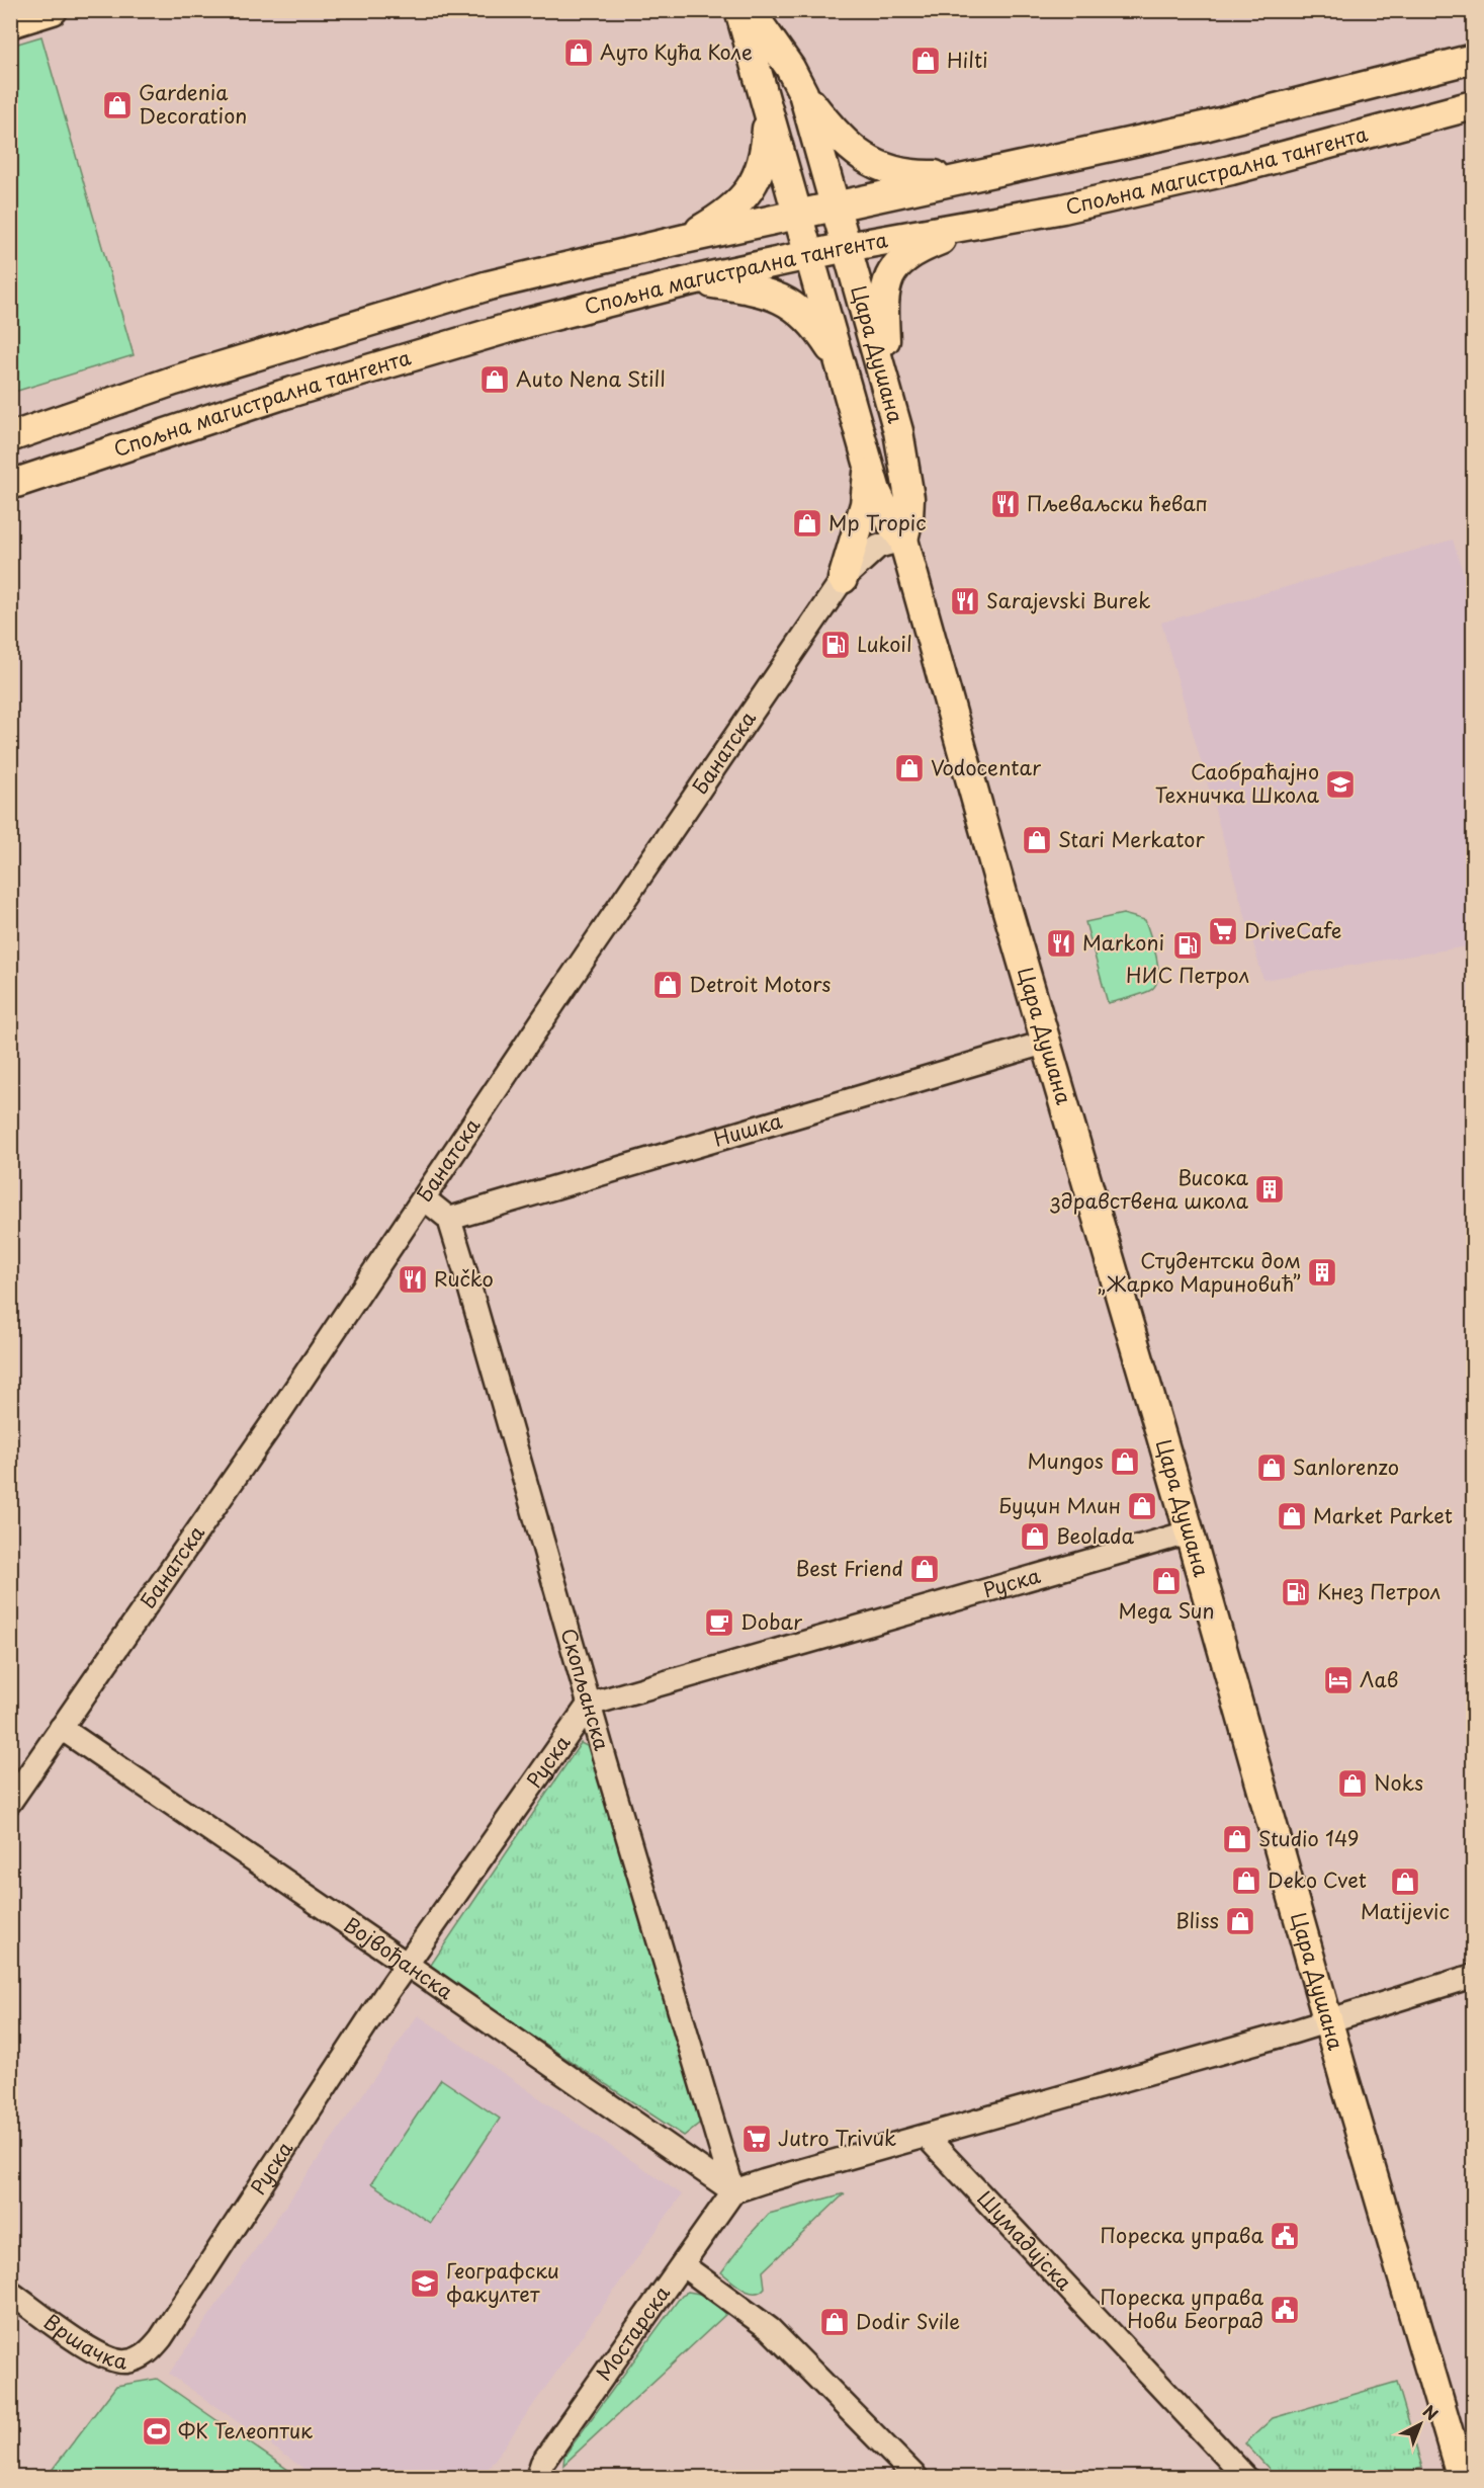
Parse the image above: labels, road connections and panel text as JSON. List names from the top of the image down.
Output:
{
  "streets": {
    "main road": ["Спољна магистрална тангента", "Цара Душана"],
    "street": [
      "Банатска",
      "Нишка",
      "Руска",
      "Скопљанска",
      "Војвођанска",
      "Шумадијска",
      "Мостарска",
      "Вршачка"
    ]
  },
  "crossings": [
    ["Спољна магистрална тангента", "Цара Душана"],
    ["Цара Душана", "Банатска"],
    ["Цара Душана", "Нишка"],
    ["Цара Душана", "Руска"],
    ["Банатска", "Војвођанска"],
    ["Нишка", "Скопљанска"],
    ["Руска", "Скопљанска"],
    ["Руска", "Војвођанска"],
    ["Руска", "Вршачка"],
    ["Скопљанска", "Војвођанска"],
    ["Скопљанска", "Мостарска"],
    ["Војвођанска", "Мостарска"]
  ],
  "places": {
    "shop": [
      "Ауто Кућа Коле",
      "Hilti",
      "Gardenia Decoration",
      "Auto Nena Still",
      "Mp Tropic",
      "Vodocentar",
      "Stari Merkator",
      "Detroit Motors",
      "Mungos",
      "Sanlorenzo",
      "Буцин Млин",
      "Market Parket",
      "Beolada",
      "Best Friend",
      "Mega Sun",
      "Noks",
      "Studio 149",
      "Deko Cvet",
      "Matijevic",
      "Bliss",
      "Dodir Svile"
    ],
    "restaurant": [
      "Пљеваљски ћевап",
      "Sarajevski Burek",
      "Markoni",
      "Ručko"
    ],
    "fuel station": ["Lukoil", "НИС Петрол", "Кнез Петрол"],
    "school or university": ["Саобраћајно Техничка Школа", "Географски факултет"],
    "supermarket": ["DriveCafe", "Jutro Trivuk"],
    "building": ["Висока здравствена школа", "Студентски дом „Жарко Мариновић”"],
    "cafe": ["Dobar"],
    "hotel": ["Лав"],
    "public building": ["Пореска управа", "Пореска управа Нови Београд"],
    "sports": ["ФК Телеоптик"]
  },
  "north": "top right"
}
